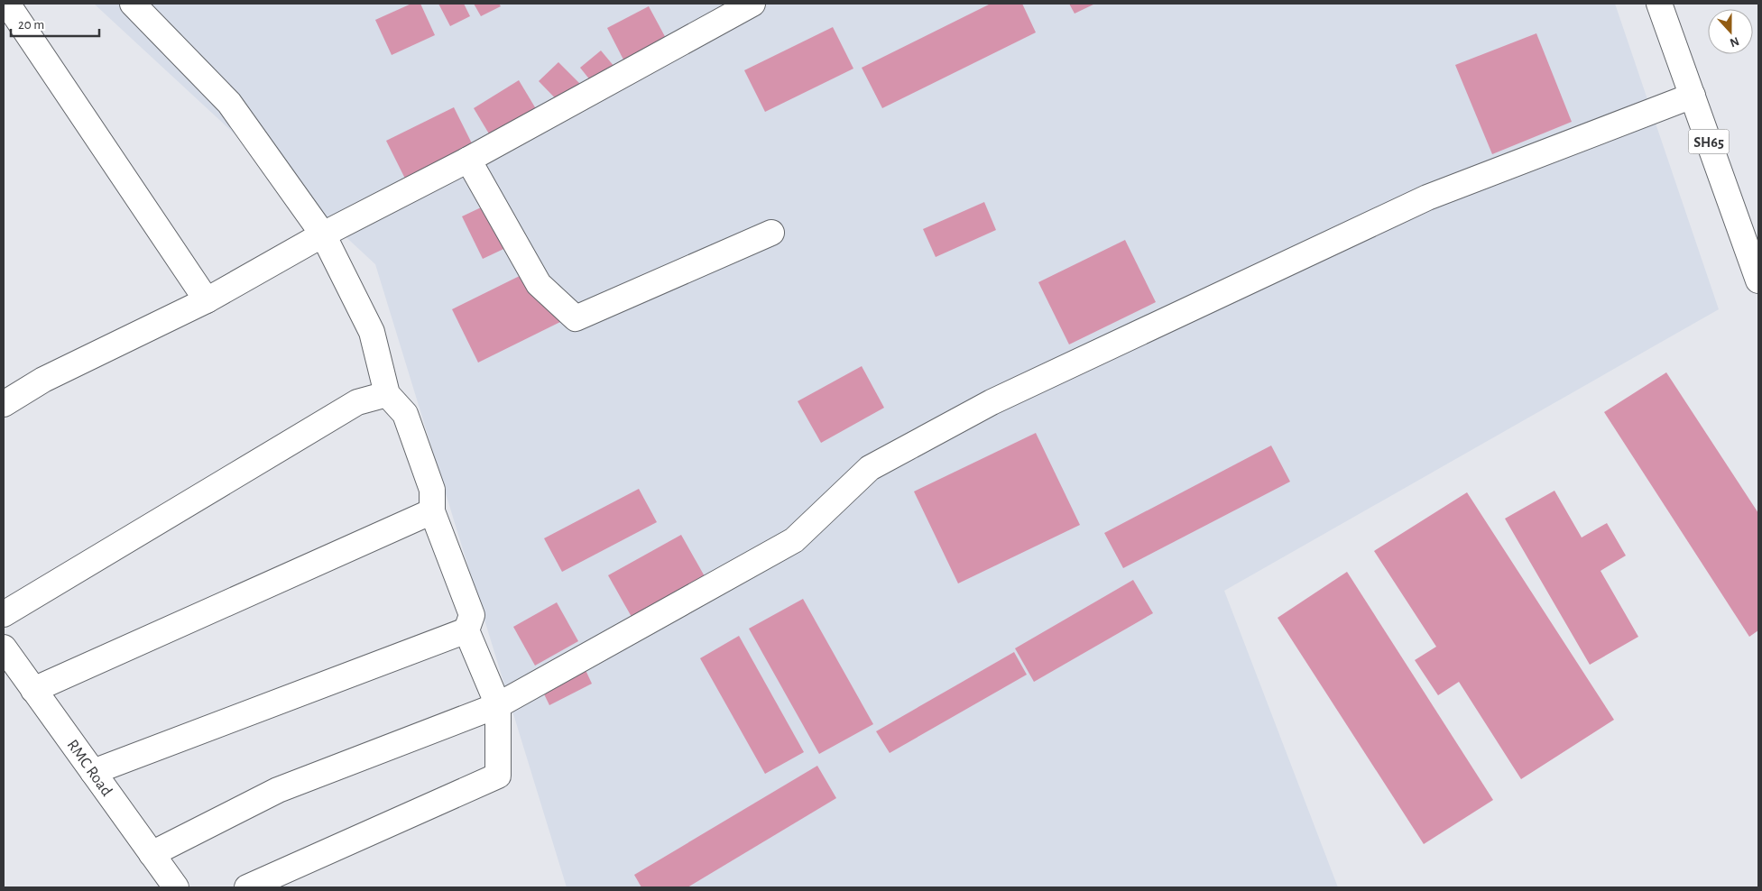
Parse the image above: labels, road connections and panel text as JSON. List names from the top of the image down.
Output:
{
  "streets": {
    "street": ["SH65", "RMC Road"]
  },
  "scale_bar": "20 m",
  "north": "bottom"
}
